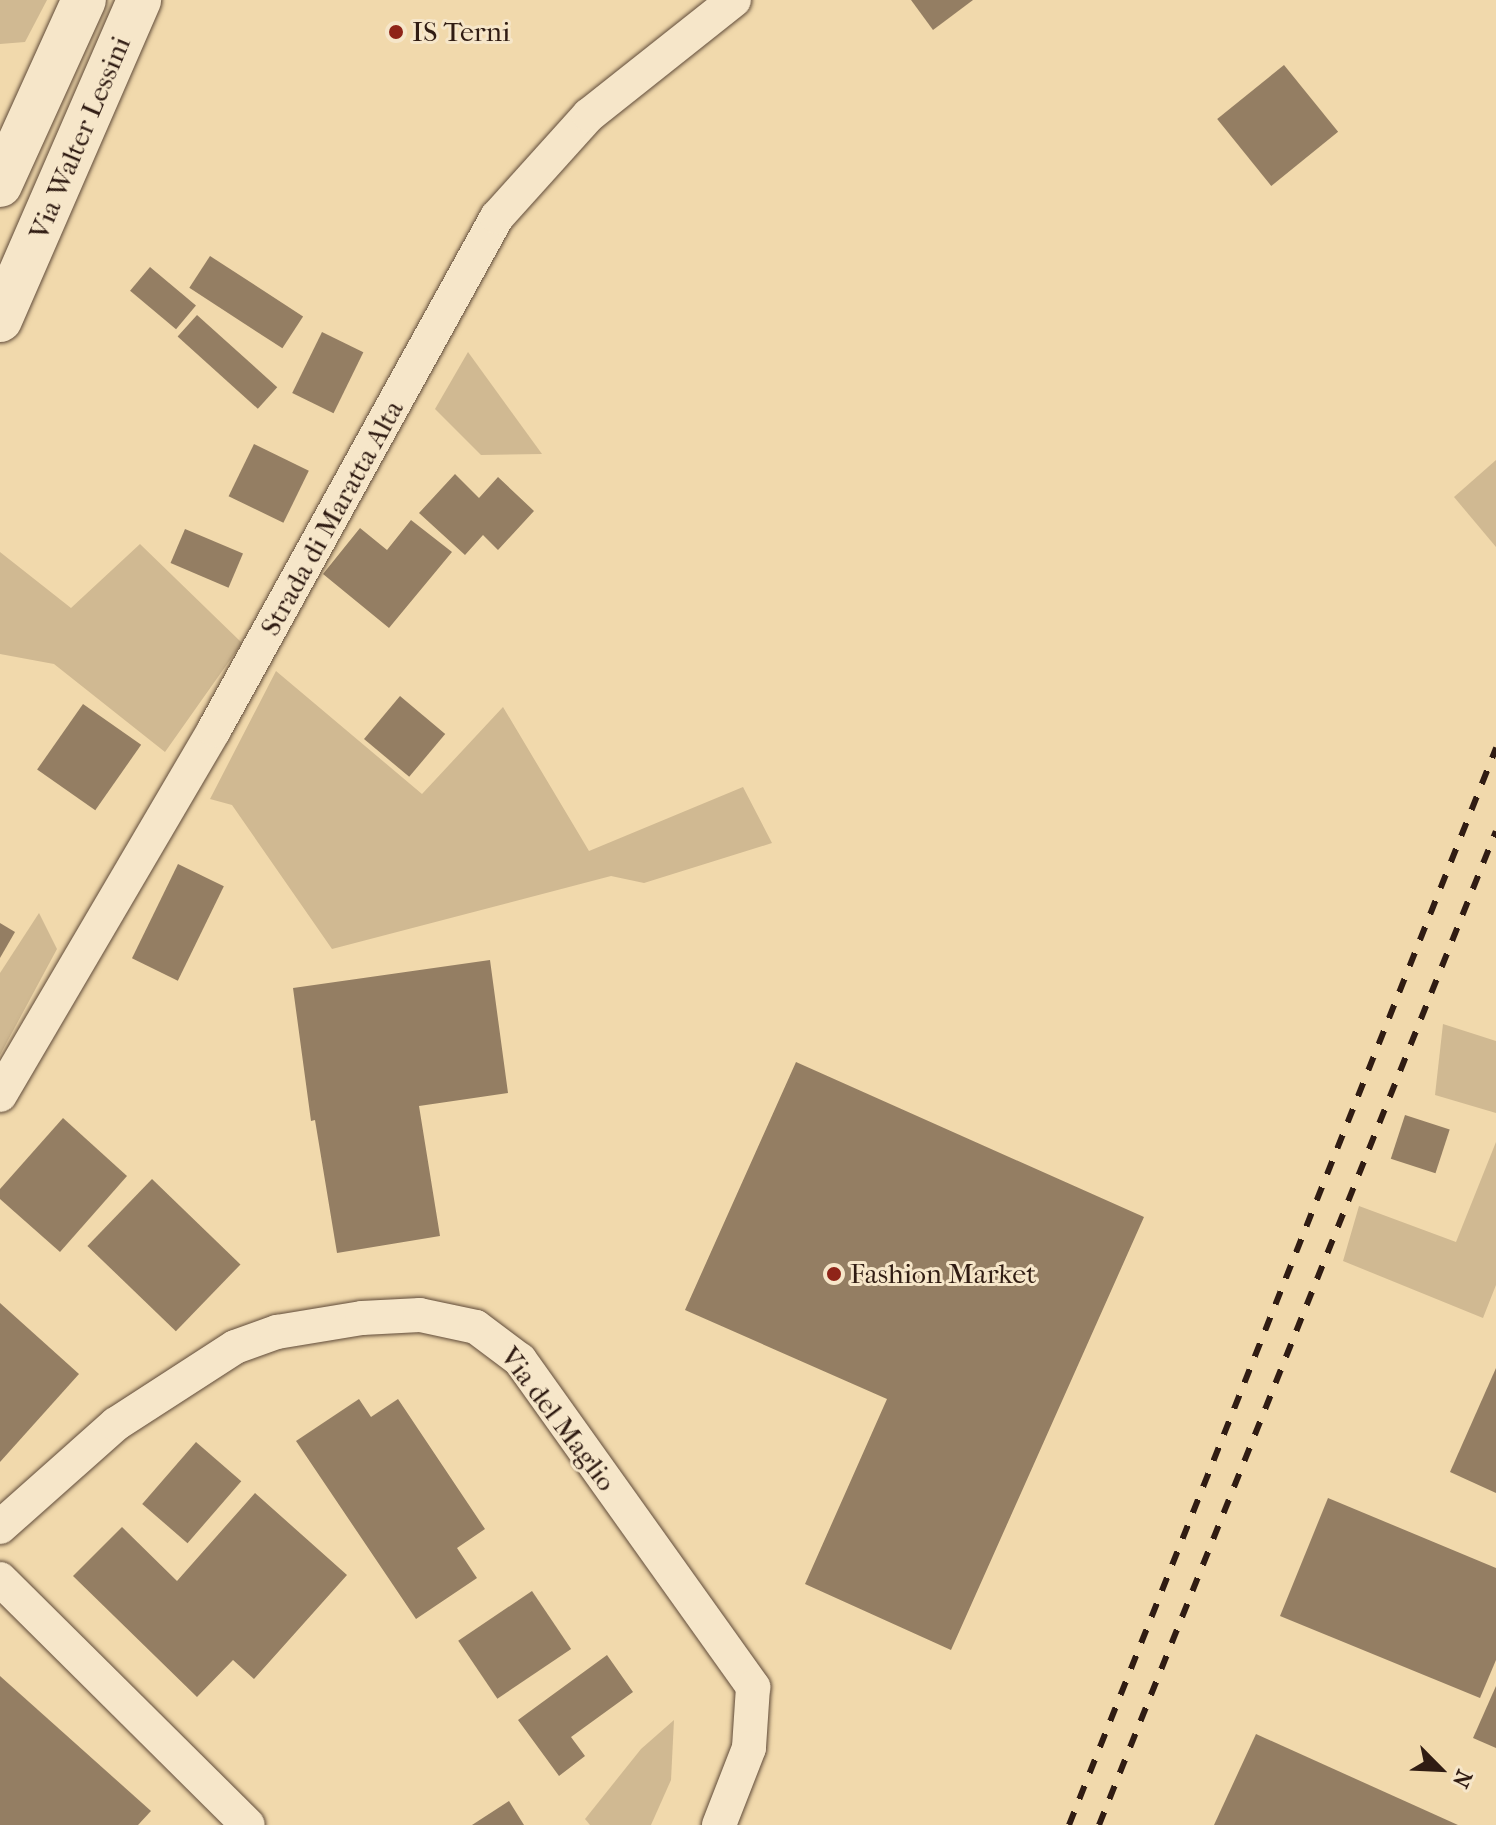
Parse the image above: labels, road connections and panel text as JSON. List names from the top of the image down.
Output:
{
  "streets": {
    "main road": ["Via Walter Lessini"],
    "street": ["Strada di Maratta Alta", "Via del Maglio"]
  },
  "places": ["IS Terni", "Fashion Market"],
  "north": "bottom right"
}
